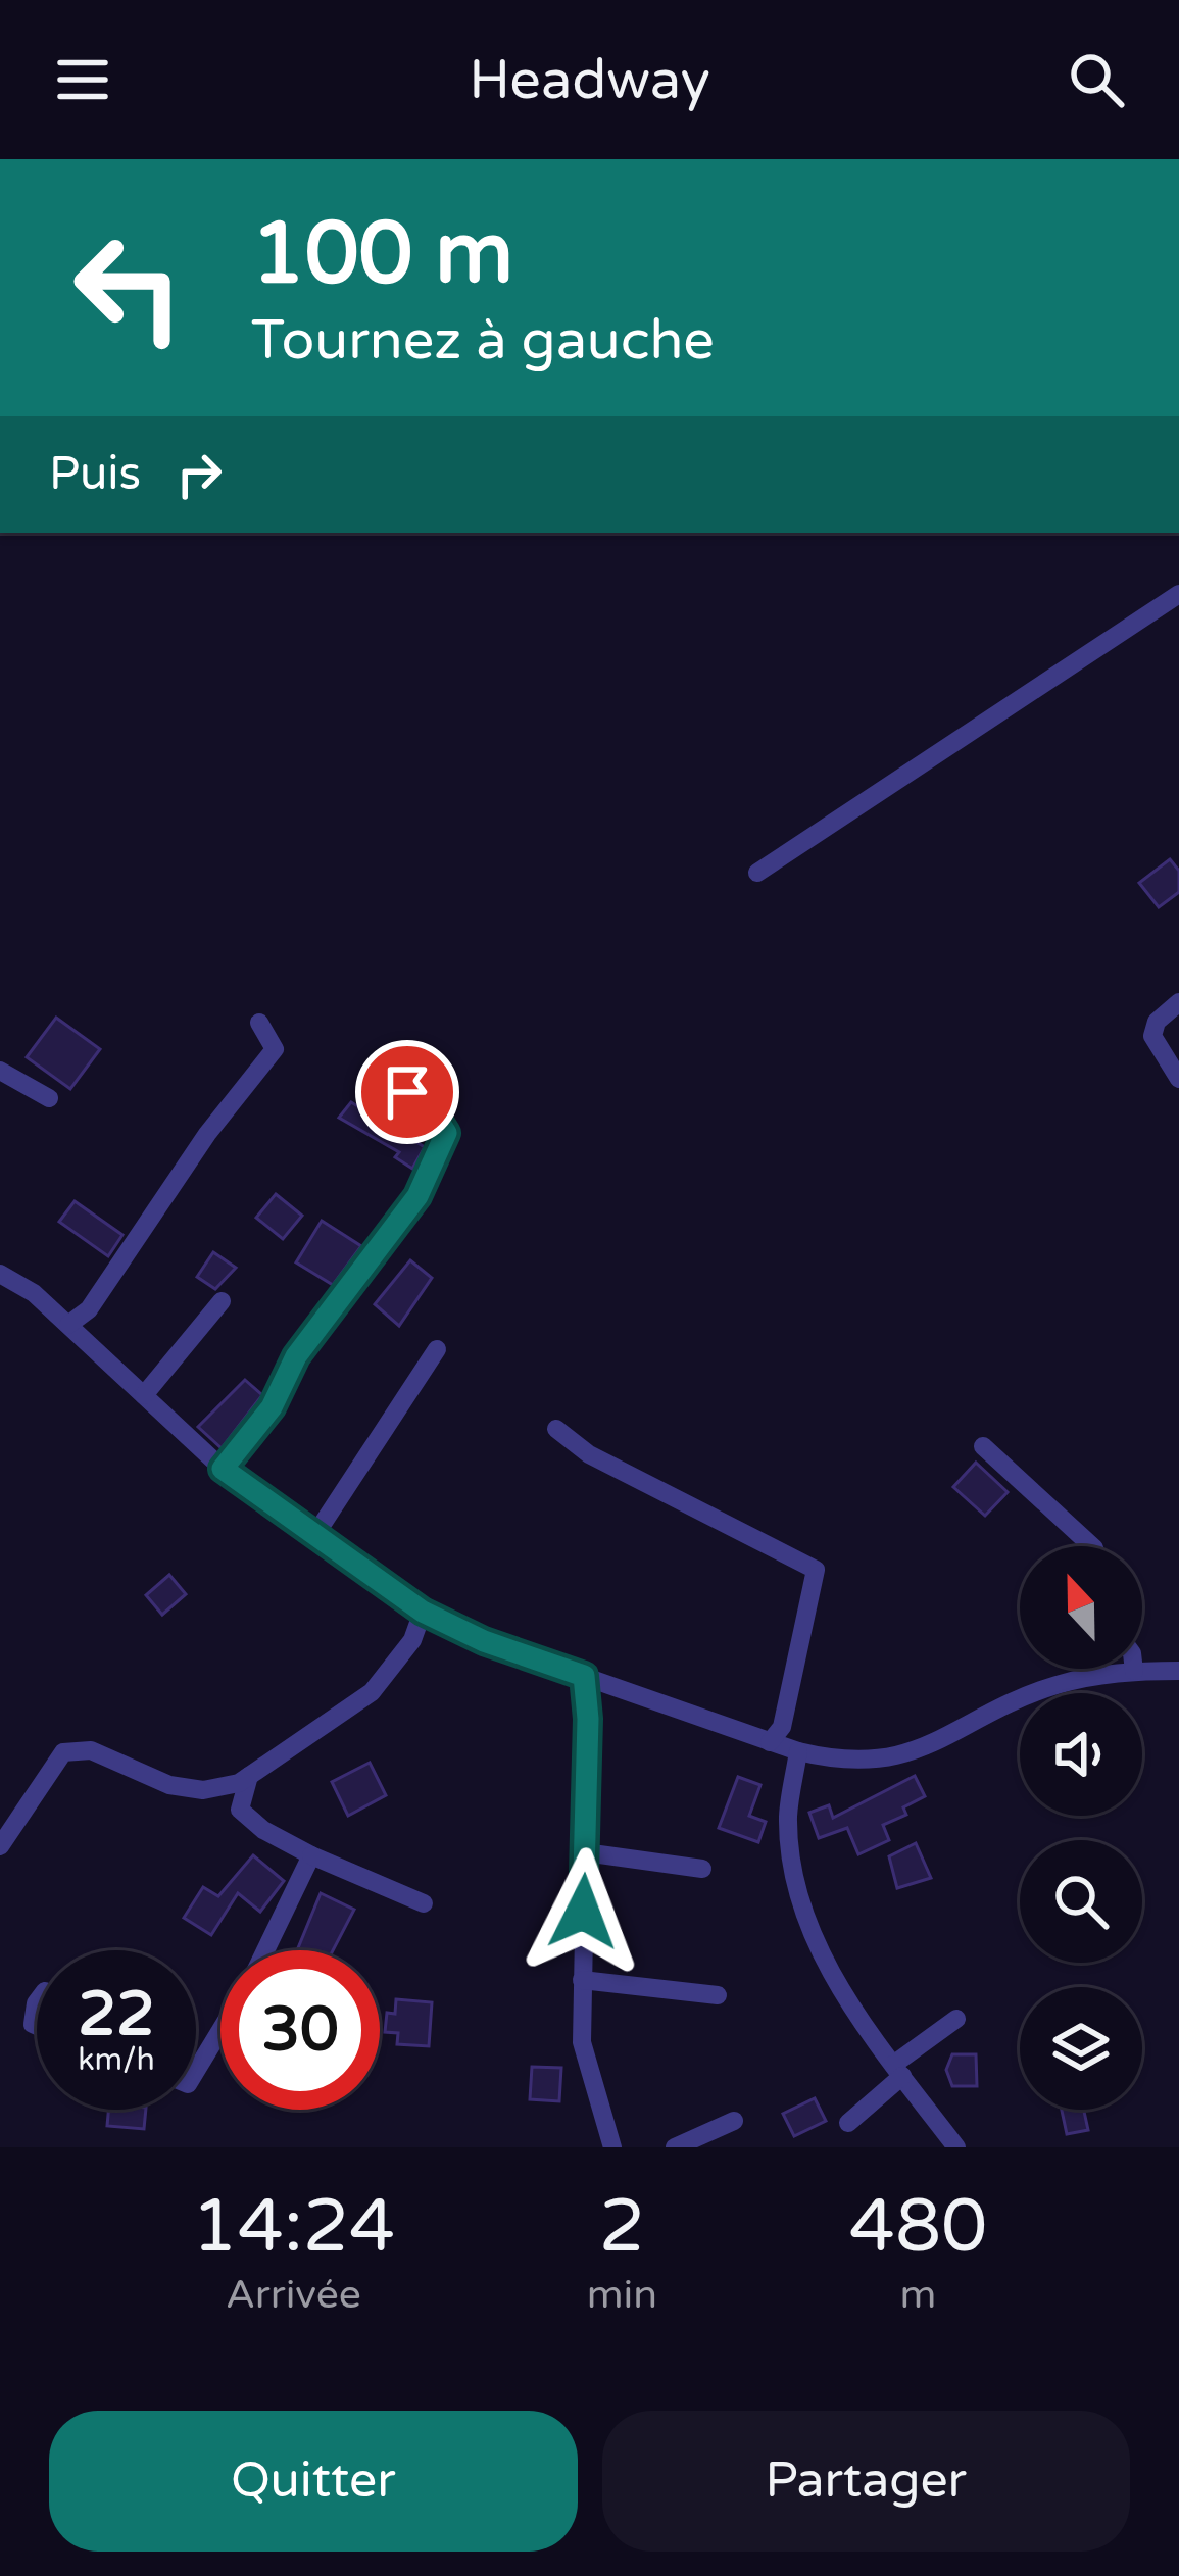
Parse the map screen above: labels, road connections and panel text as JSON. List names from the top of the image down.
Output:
{
  "north": "top",
  "page": {
    "header": "Headway",
    "turn": ["100 m", "Tournez à gauche"],
    "then": "Puis",
    "speed": "22 km/h",
    "limit": "30",
    "eta": [
      "14:24",
      "Arrivée",
      "2",
      "min",
      "480",
      "m"
    ],
    "buttons": ["Quitter", "Partager"]
  }
}
